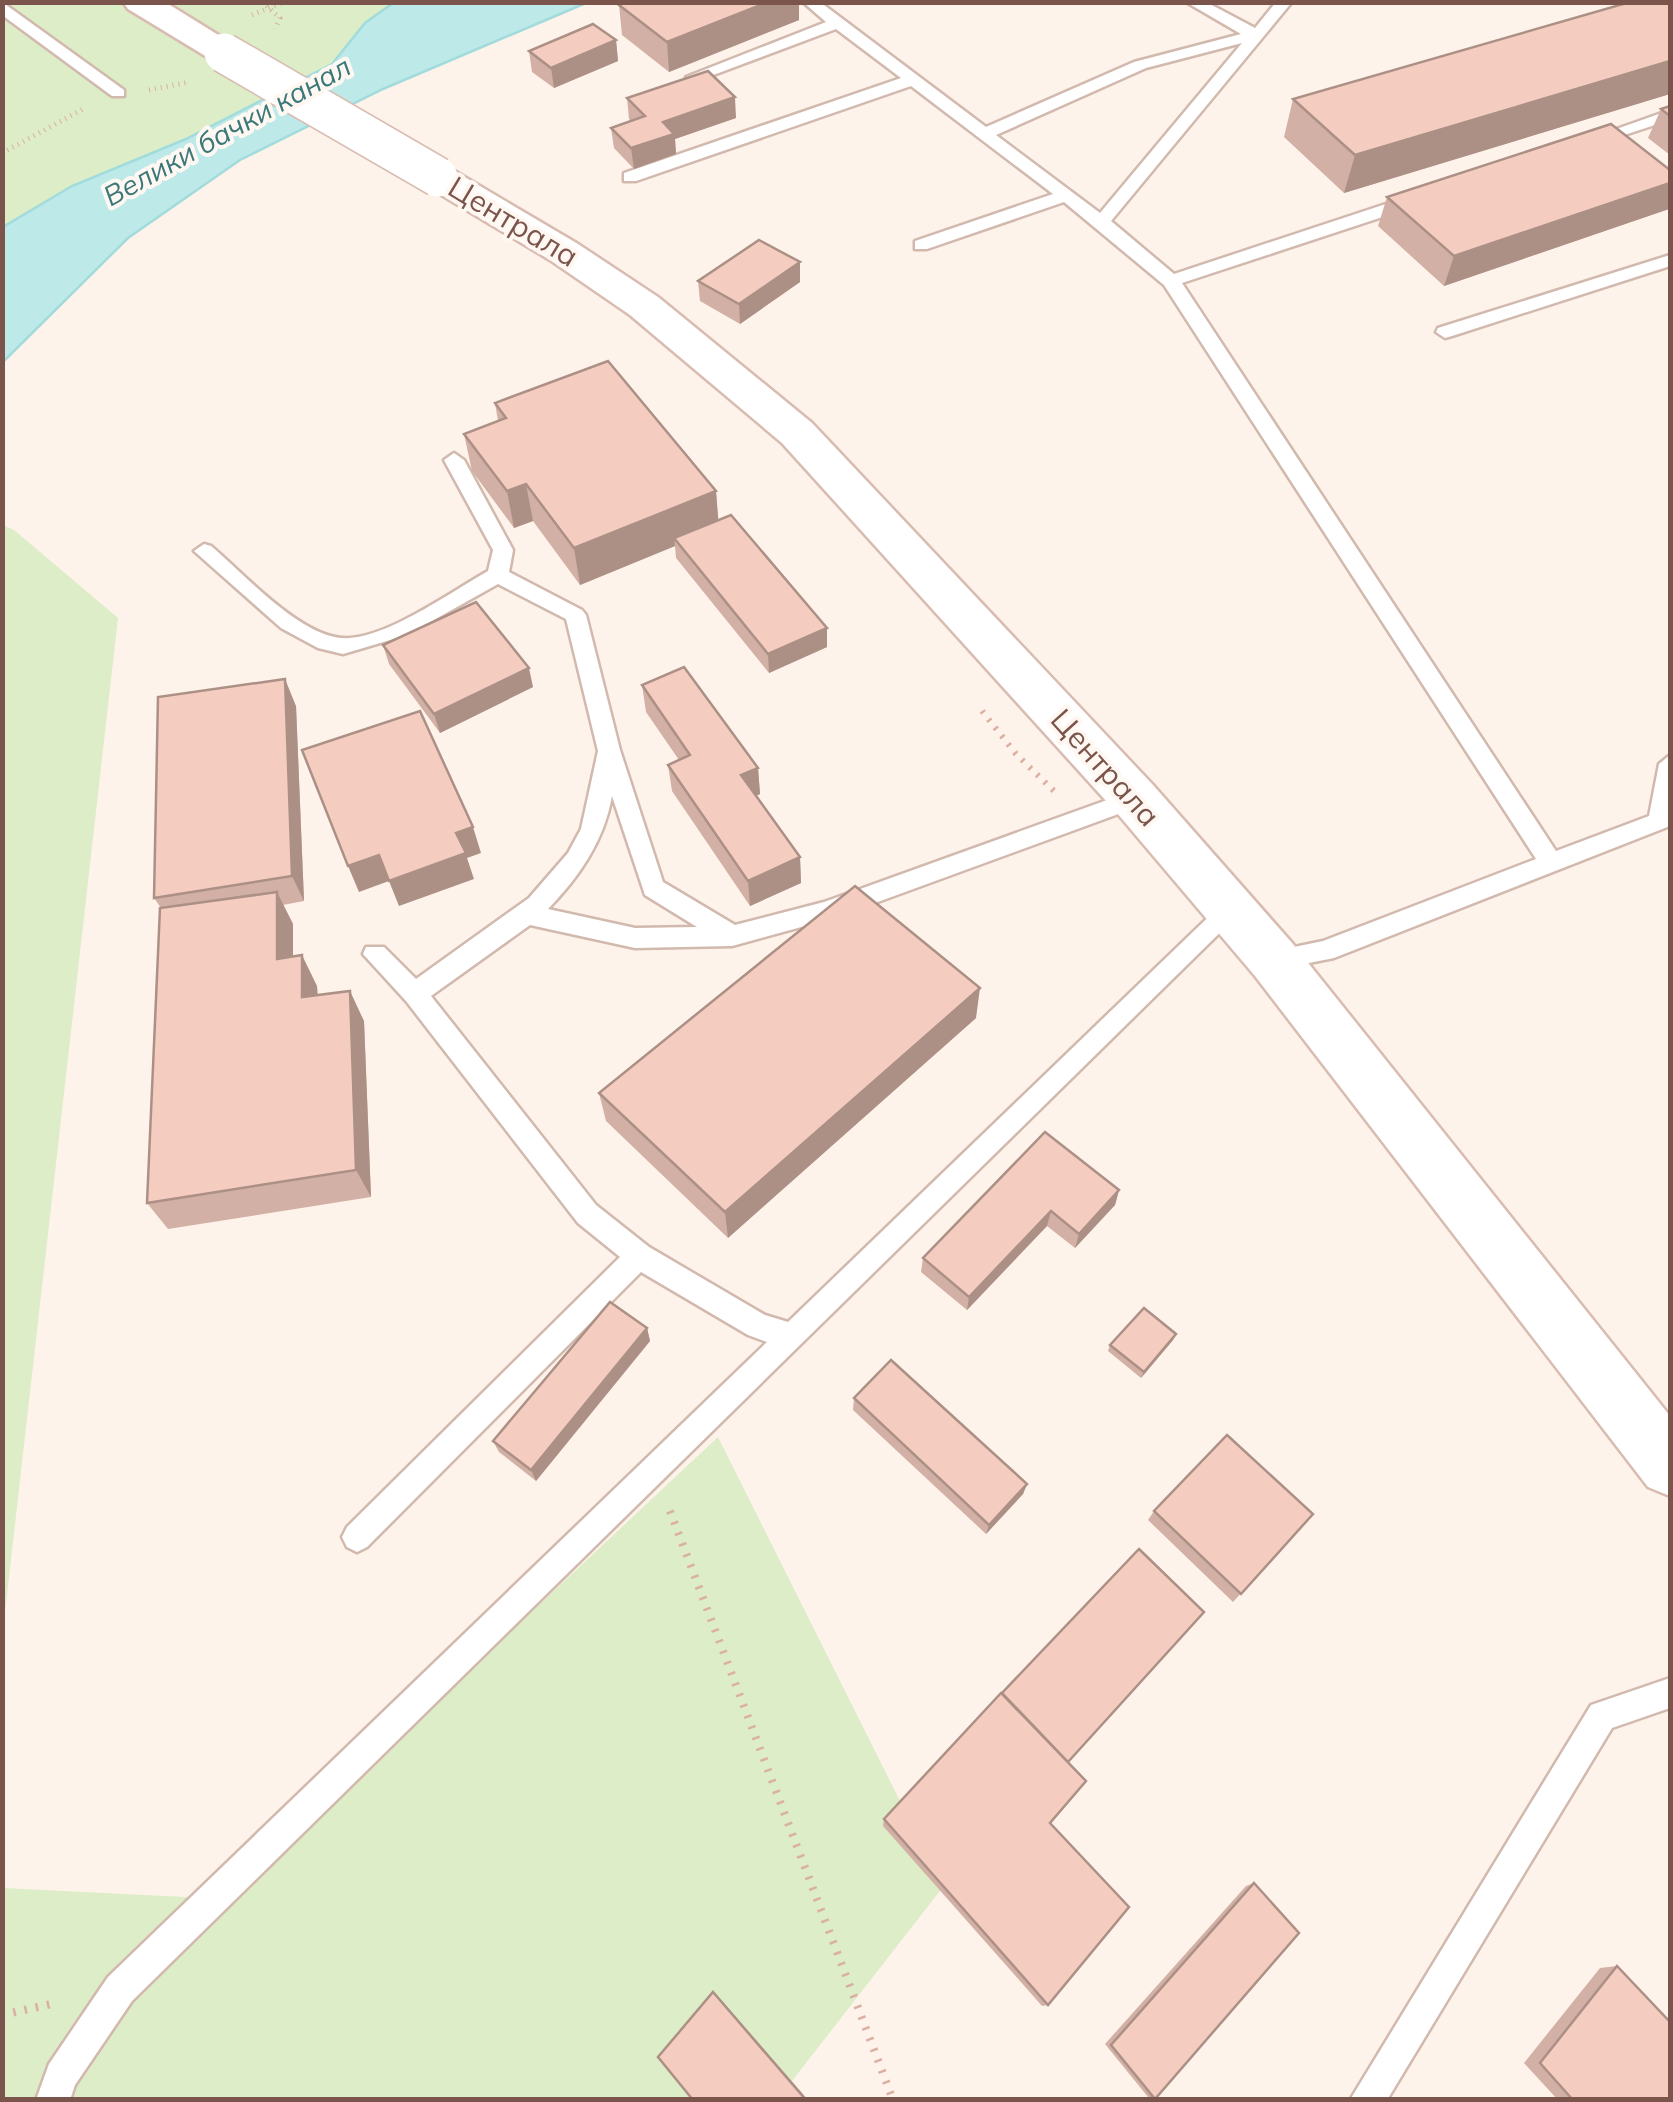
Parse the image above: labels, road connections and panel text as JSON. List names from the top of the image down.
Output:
{
  "streets": {
    "main road": ["Централа"]
  },
  "water": ["Велики бачки канал"]
}
